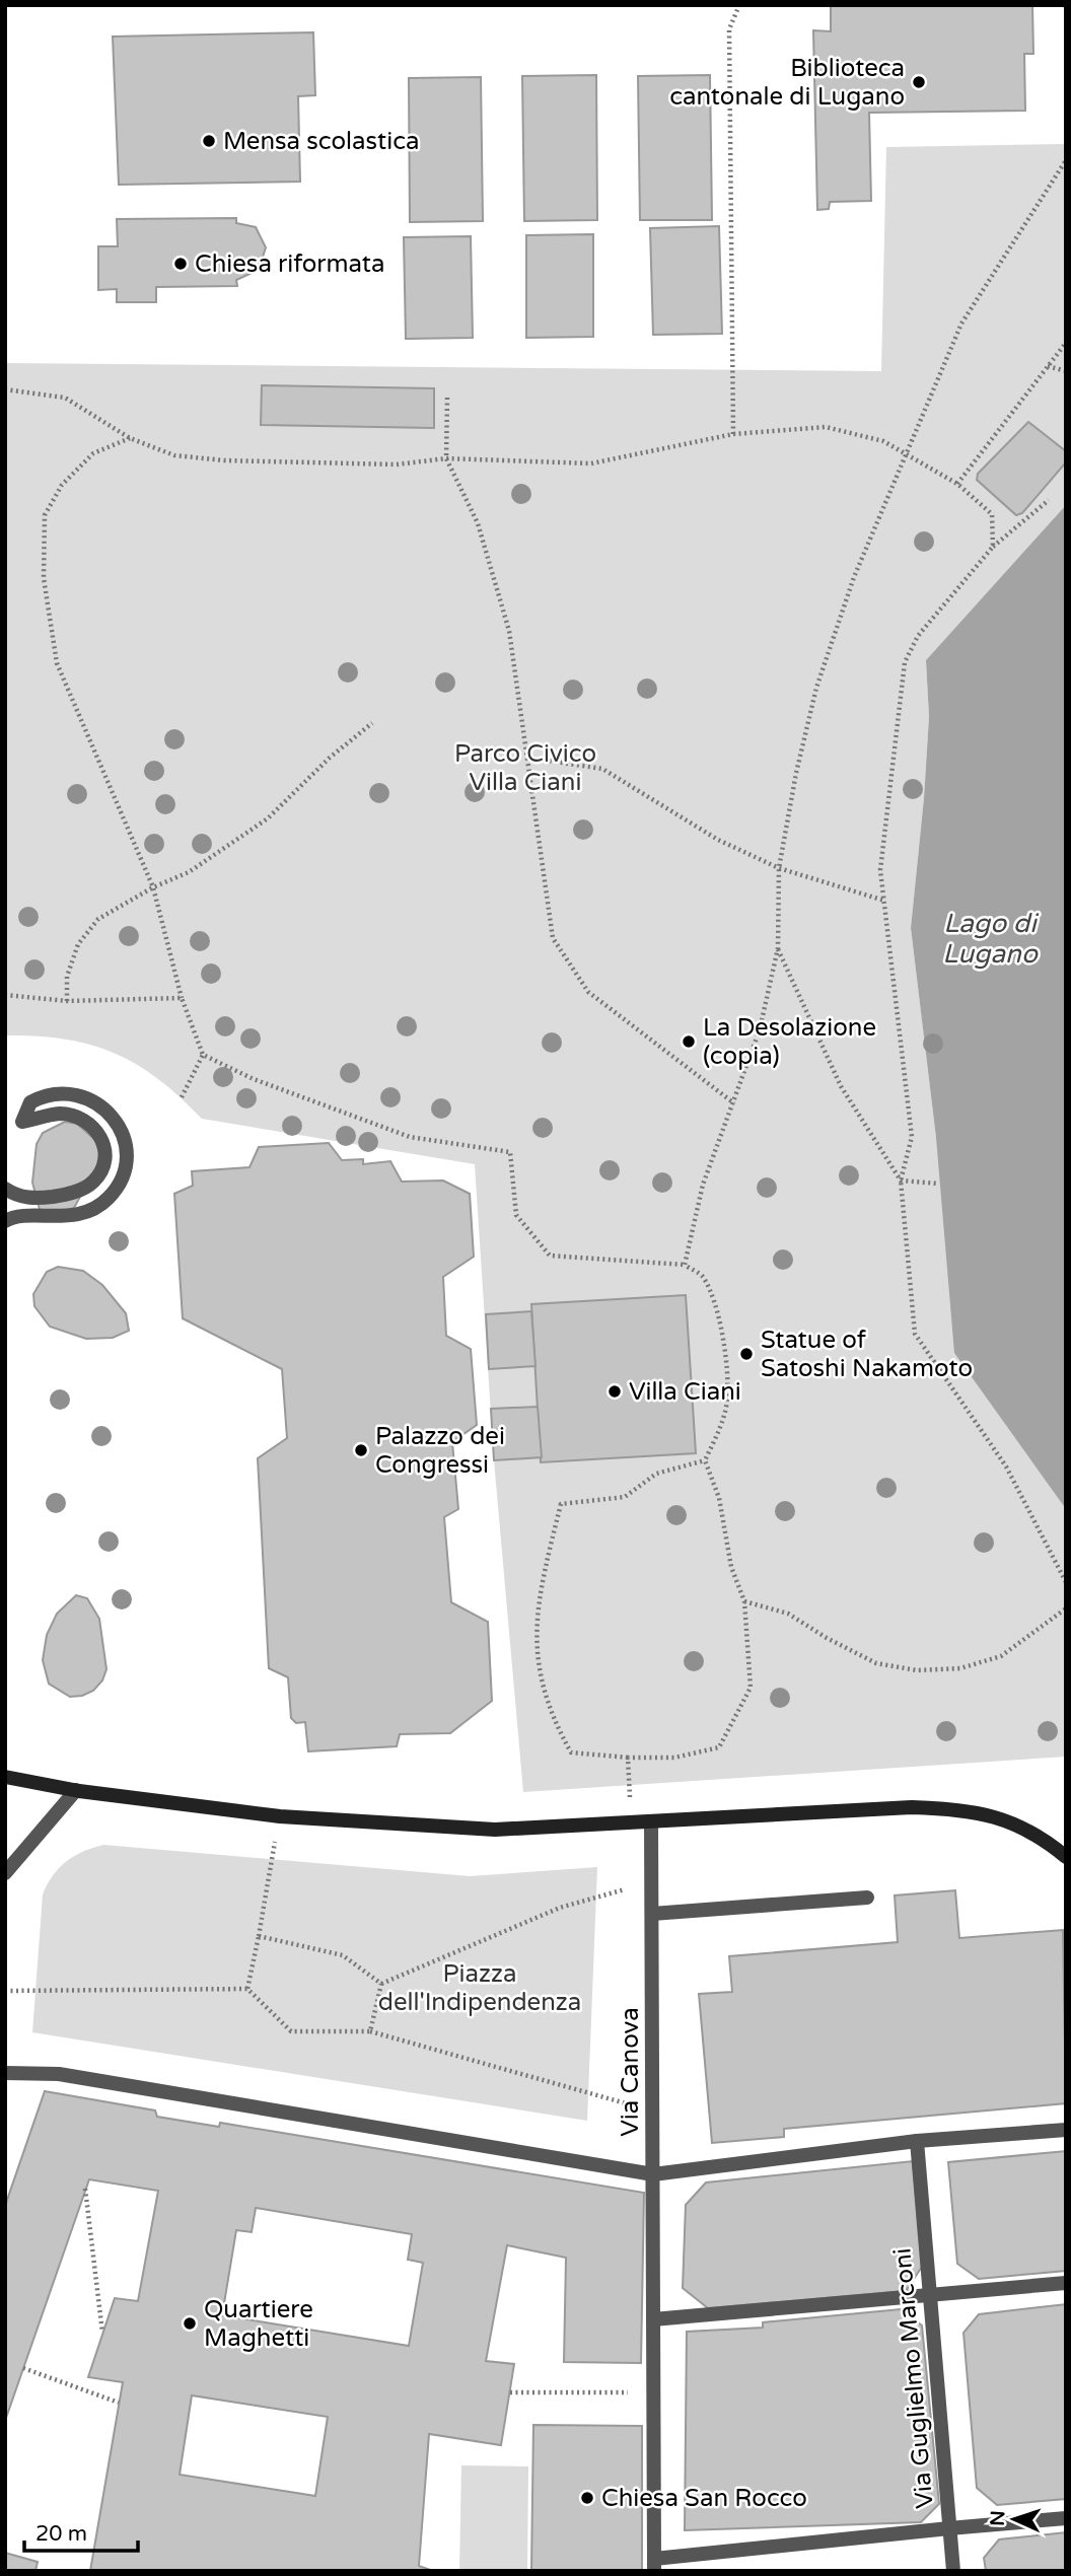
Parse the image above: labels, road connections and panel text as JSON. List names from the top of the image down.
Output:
{
  "streets": {
    "street": ["Via Canova", "Via Guglielmo Marconi"]
  },
  "crossings": [
    ["Via Canova", "Via Guglielmo Marconi"]
  ],
  "water": ["Lago di Lugano"],
  "parks": ["Parco Civico Villa Ciani", "Piazza dell'Indipendenza"],
  "places": [
    "Biblioteca cantonale di Lugano",
    "Mensa scolastica",
    "Chiesa riformata",
    "La Desolazione (copia)",
    "Statue of Satoshi Nakamoto",
    "Villa Ciani",
    "Palazzo dei Congressi",
    "Quartiere Maghetti",
    "Chiesa San Rocco"
  ],
  "scale_bar": "20 m",
  "north": "left"
}
